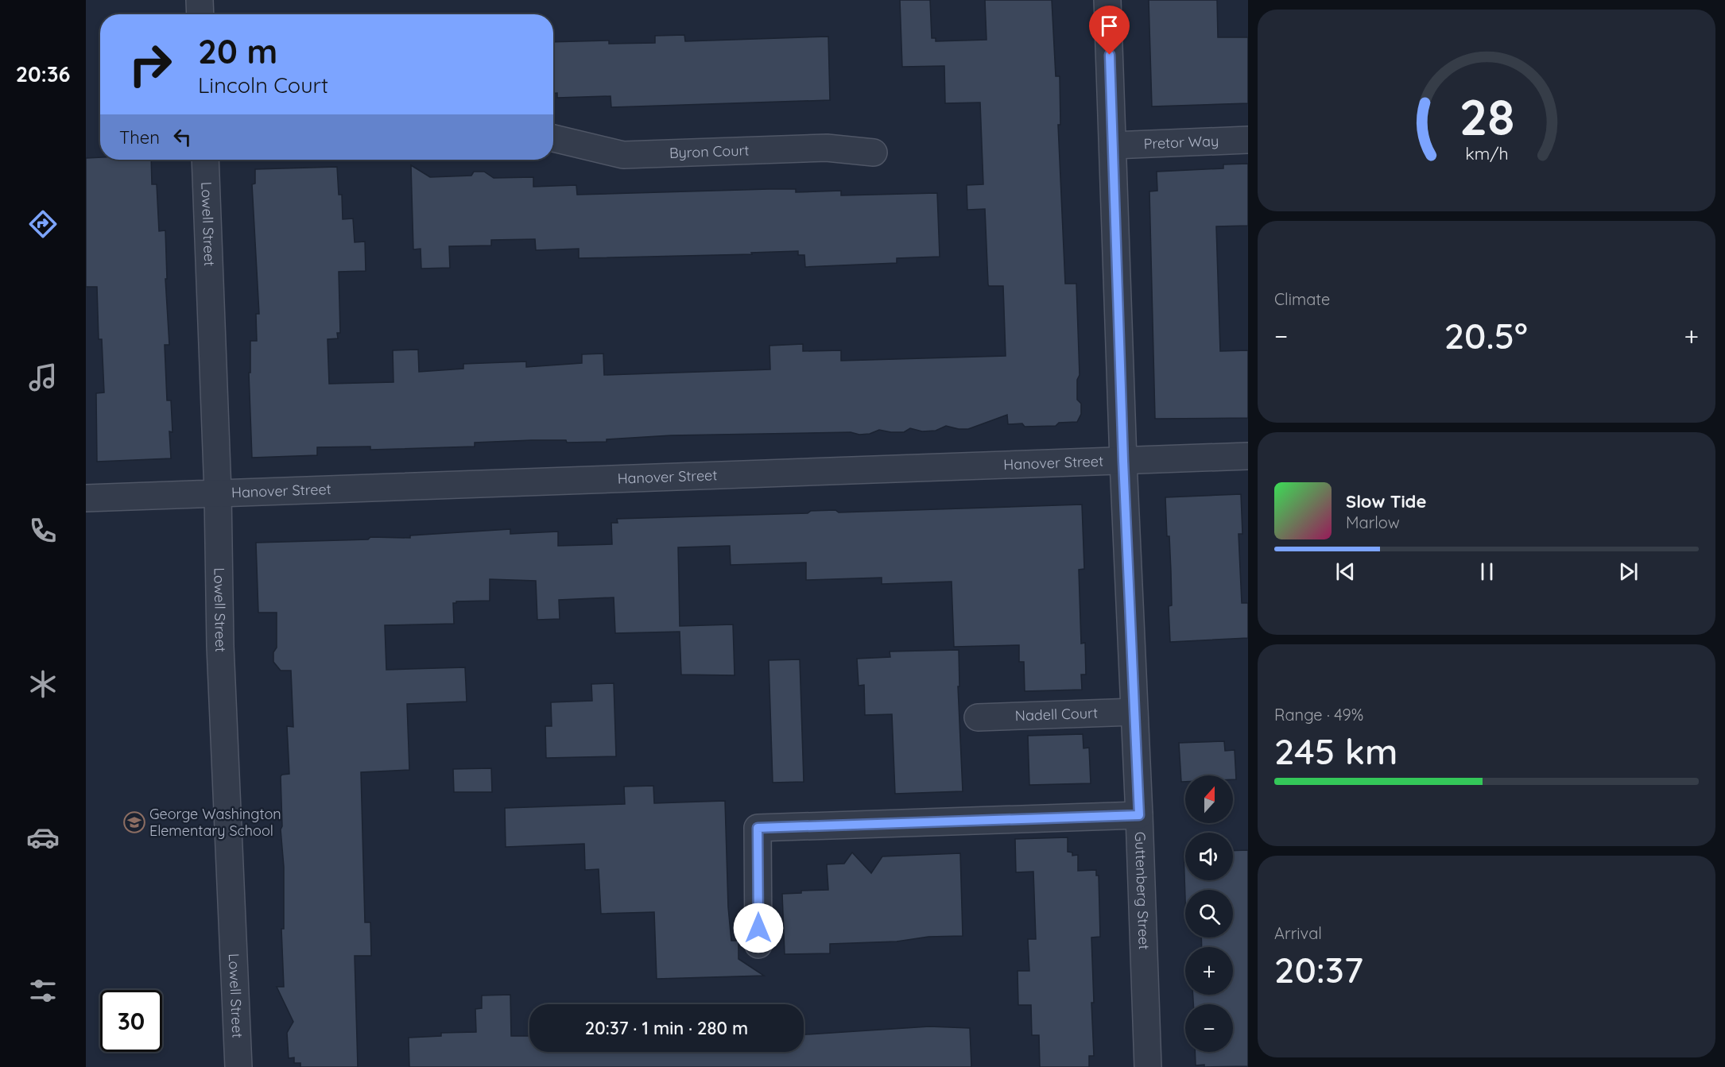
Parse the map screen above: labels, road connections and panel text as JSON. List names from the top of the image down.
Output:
{
  "streets": {
    "street": [
      "Pretor Way",
      "Byron Court",
      "Lowell Street",
      "Hanover Street",
      "Nadell Court",
      "Guttenberg Street"
    ]
  },
  "crossings": [
    ["Pretor Way", "Guttenberg Street"],
    ["Lowell Street", "Hanover Street"],
    ["Hanover Street", "Guttenberg Street"],
    ["Nadell Court", "Guttenberg Street"]
  ],
  "places": {
    "school or university": ["George Washington Elementary School"]
  },
  "north": "top",
  "page": {
    "tabs": "20:36",
    "turn": ["20 m", "Lincoln Court"],
    "then": "Then",
    "tile": [
      "Climate",
      ["Range · 49%", "245 km"],
      ["Arrival", "20:37"]
    ],
    "heat": ["−", "20.5°", "+"],
    "song": ["Slow Tide", "Marlow"],
    "map_buttons": ["+", "−"],
    "limit": "30",
    "trip": "20:37 · 1 min · 280 m",
    "gauge": ["28", "km/h"]
  }
}
